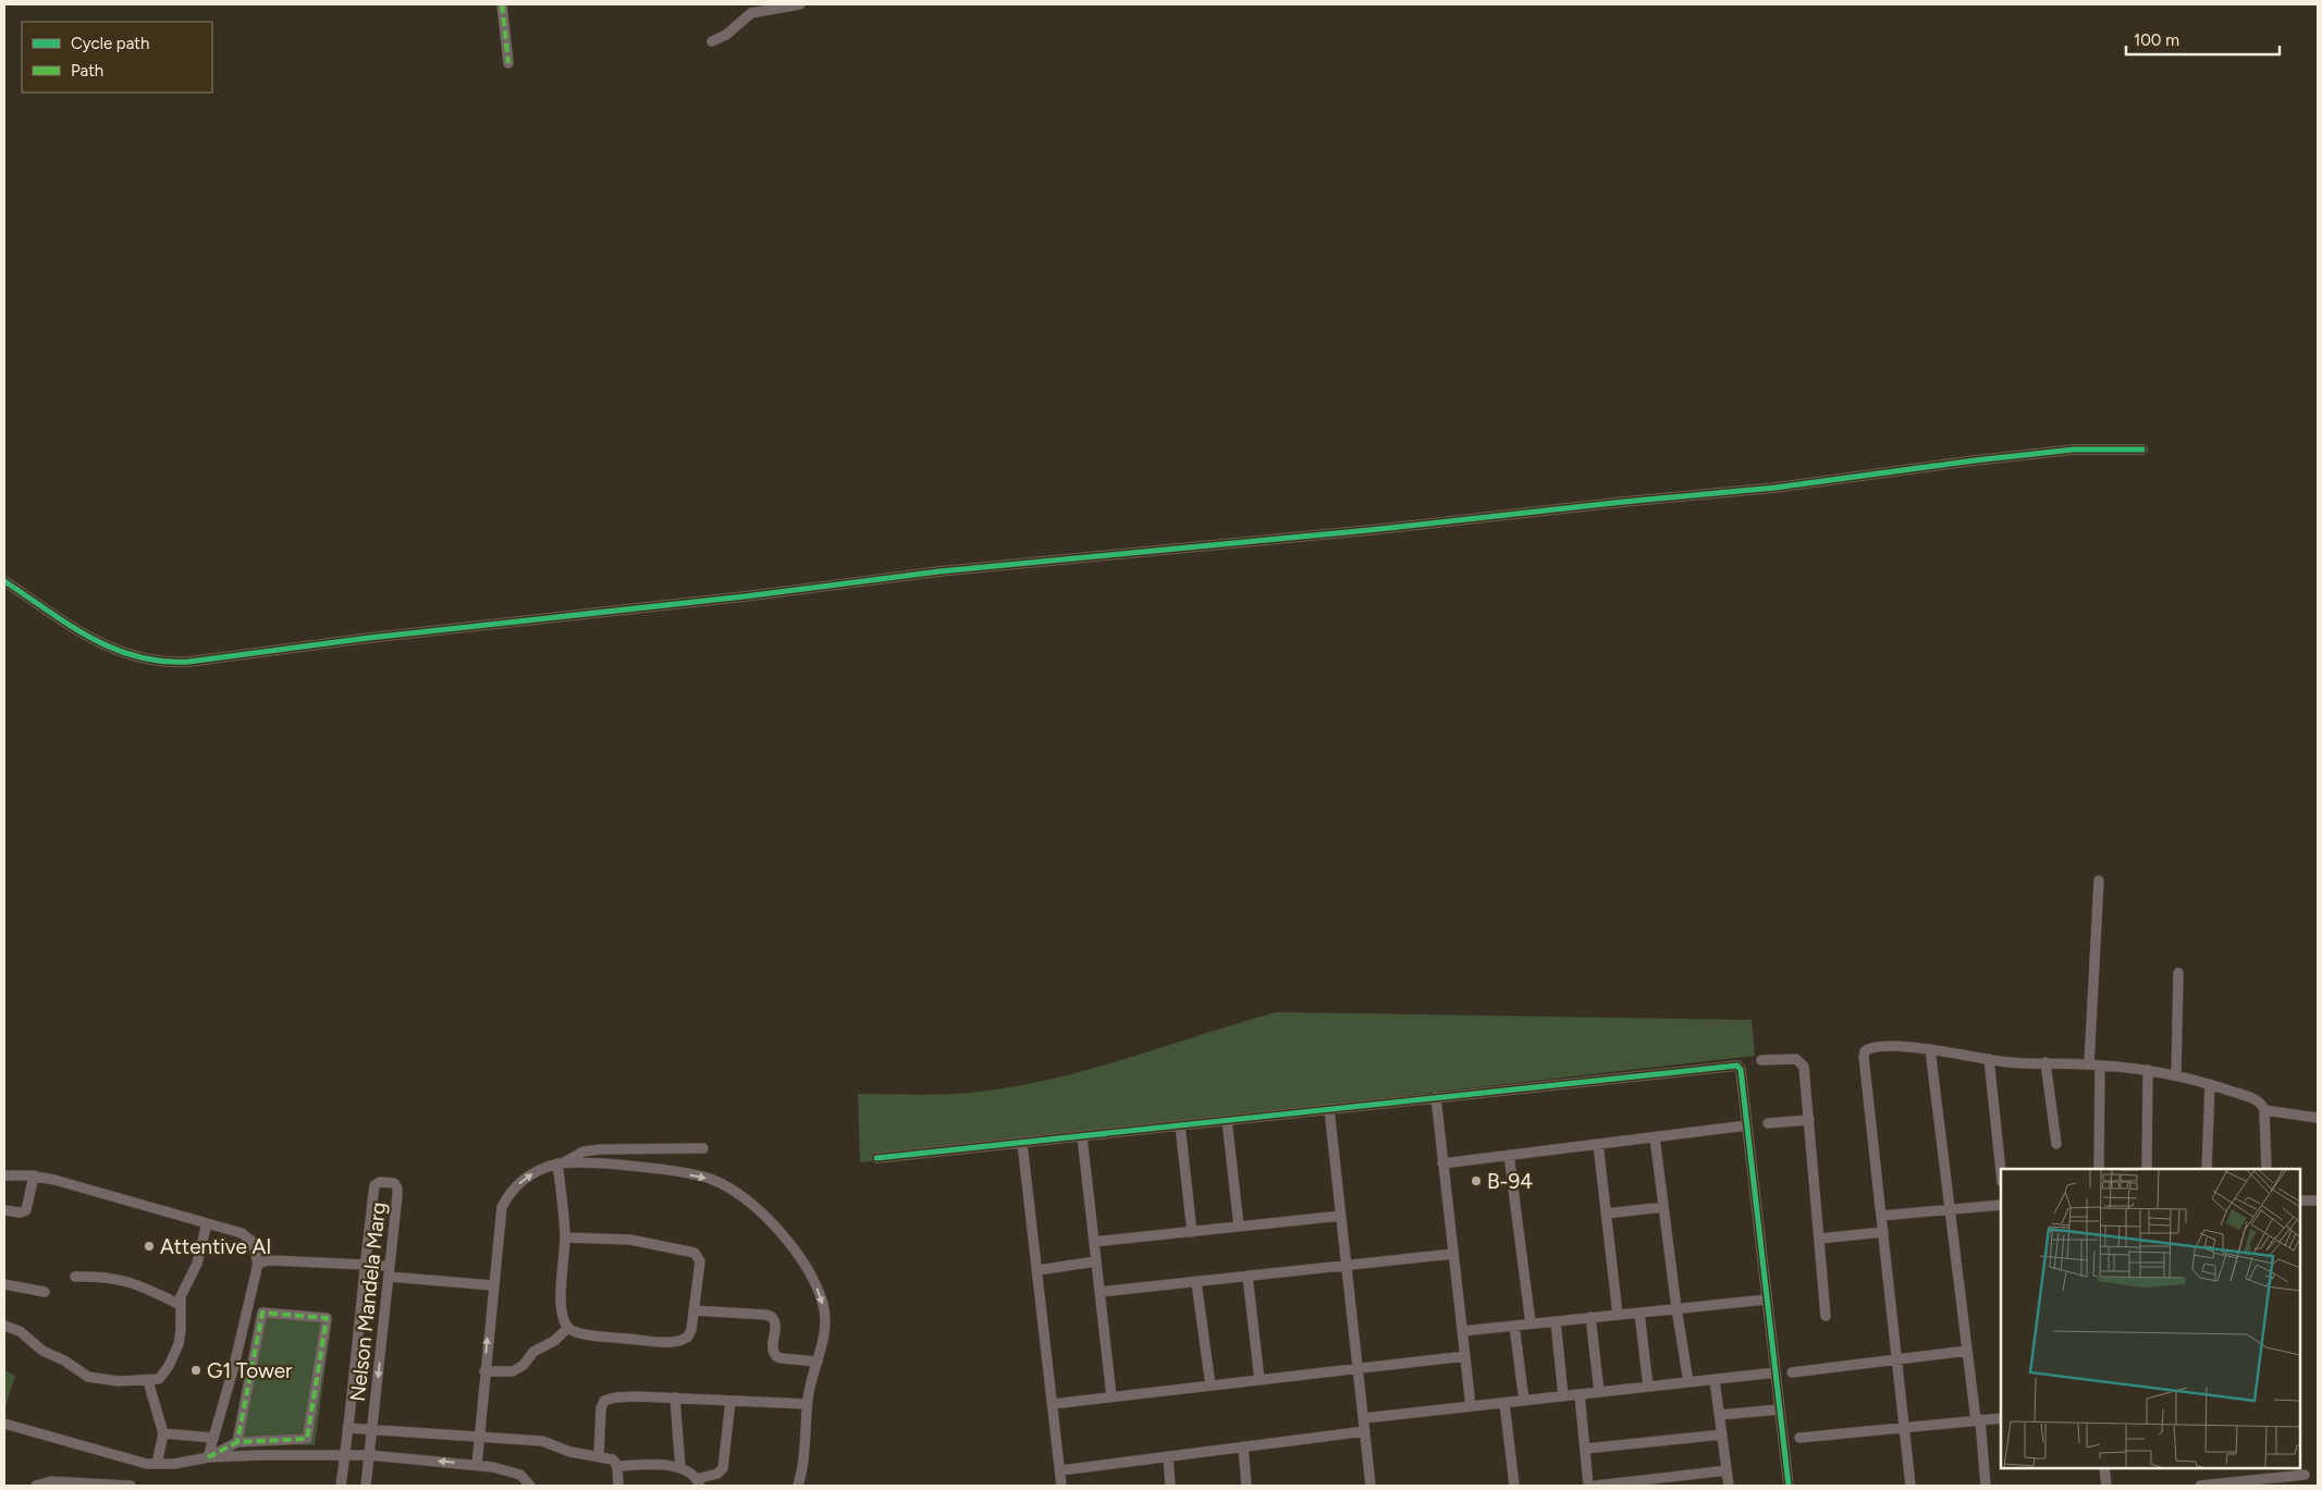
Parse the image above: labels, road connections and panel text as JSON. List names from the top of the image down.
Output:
{
  "streets": {
    "street": ["Nelson Mandela Marg"]
  },
  "places": ["B-94", "Attentive AI", "G1 Tower"],
  "legend": ["Cycle path", "Path"],
  "scale_bar": "100 m"
}
